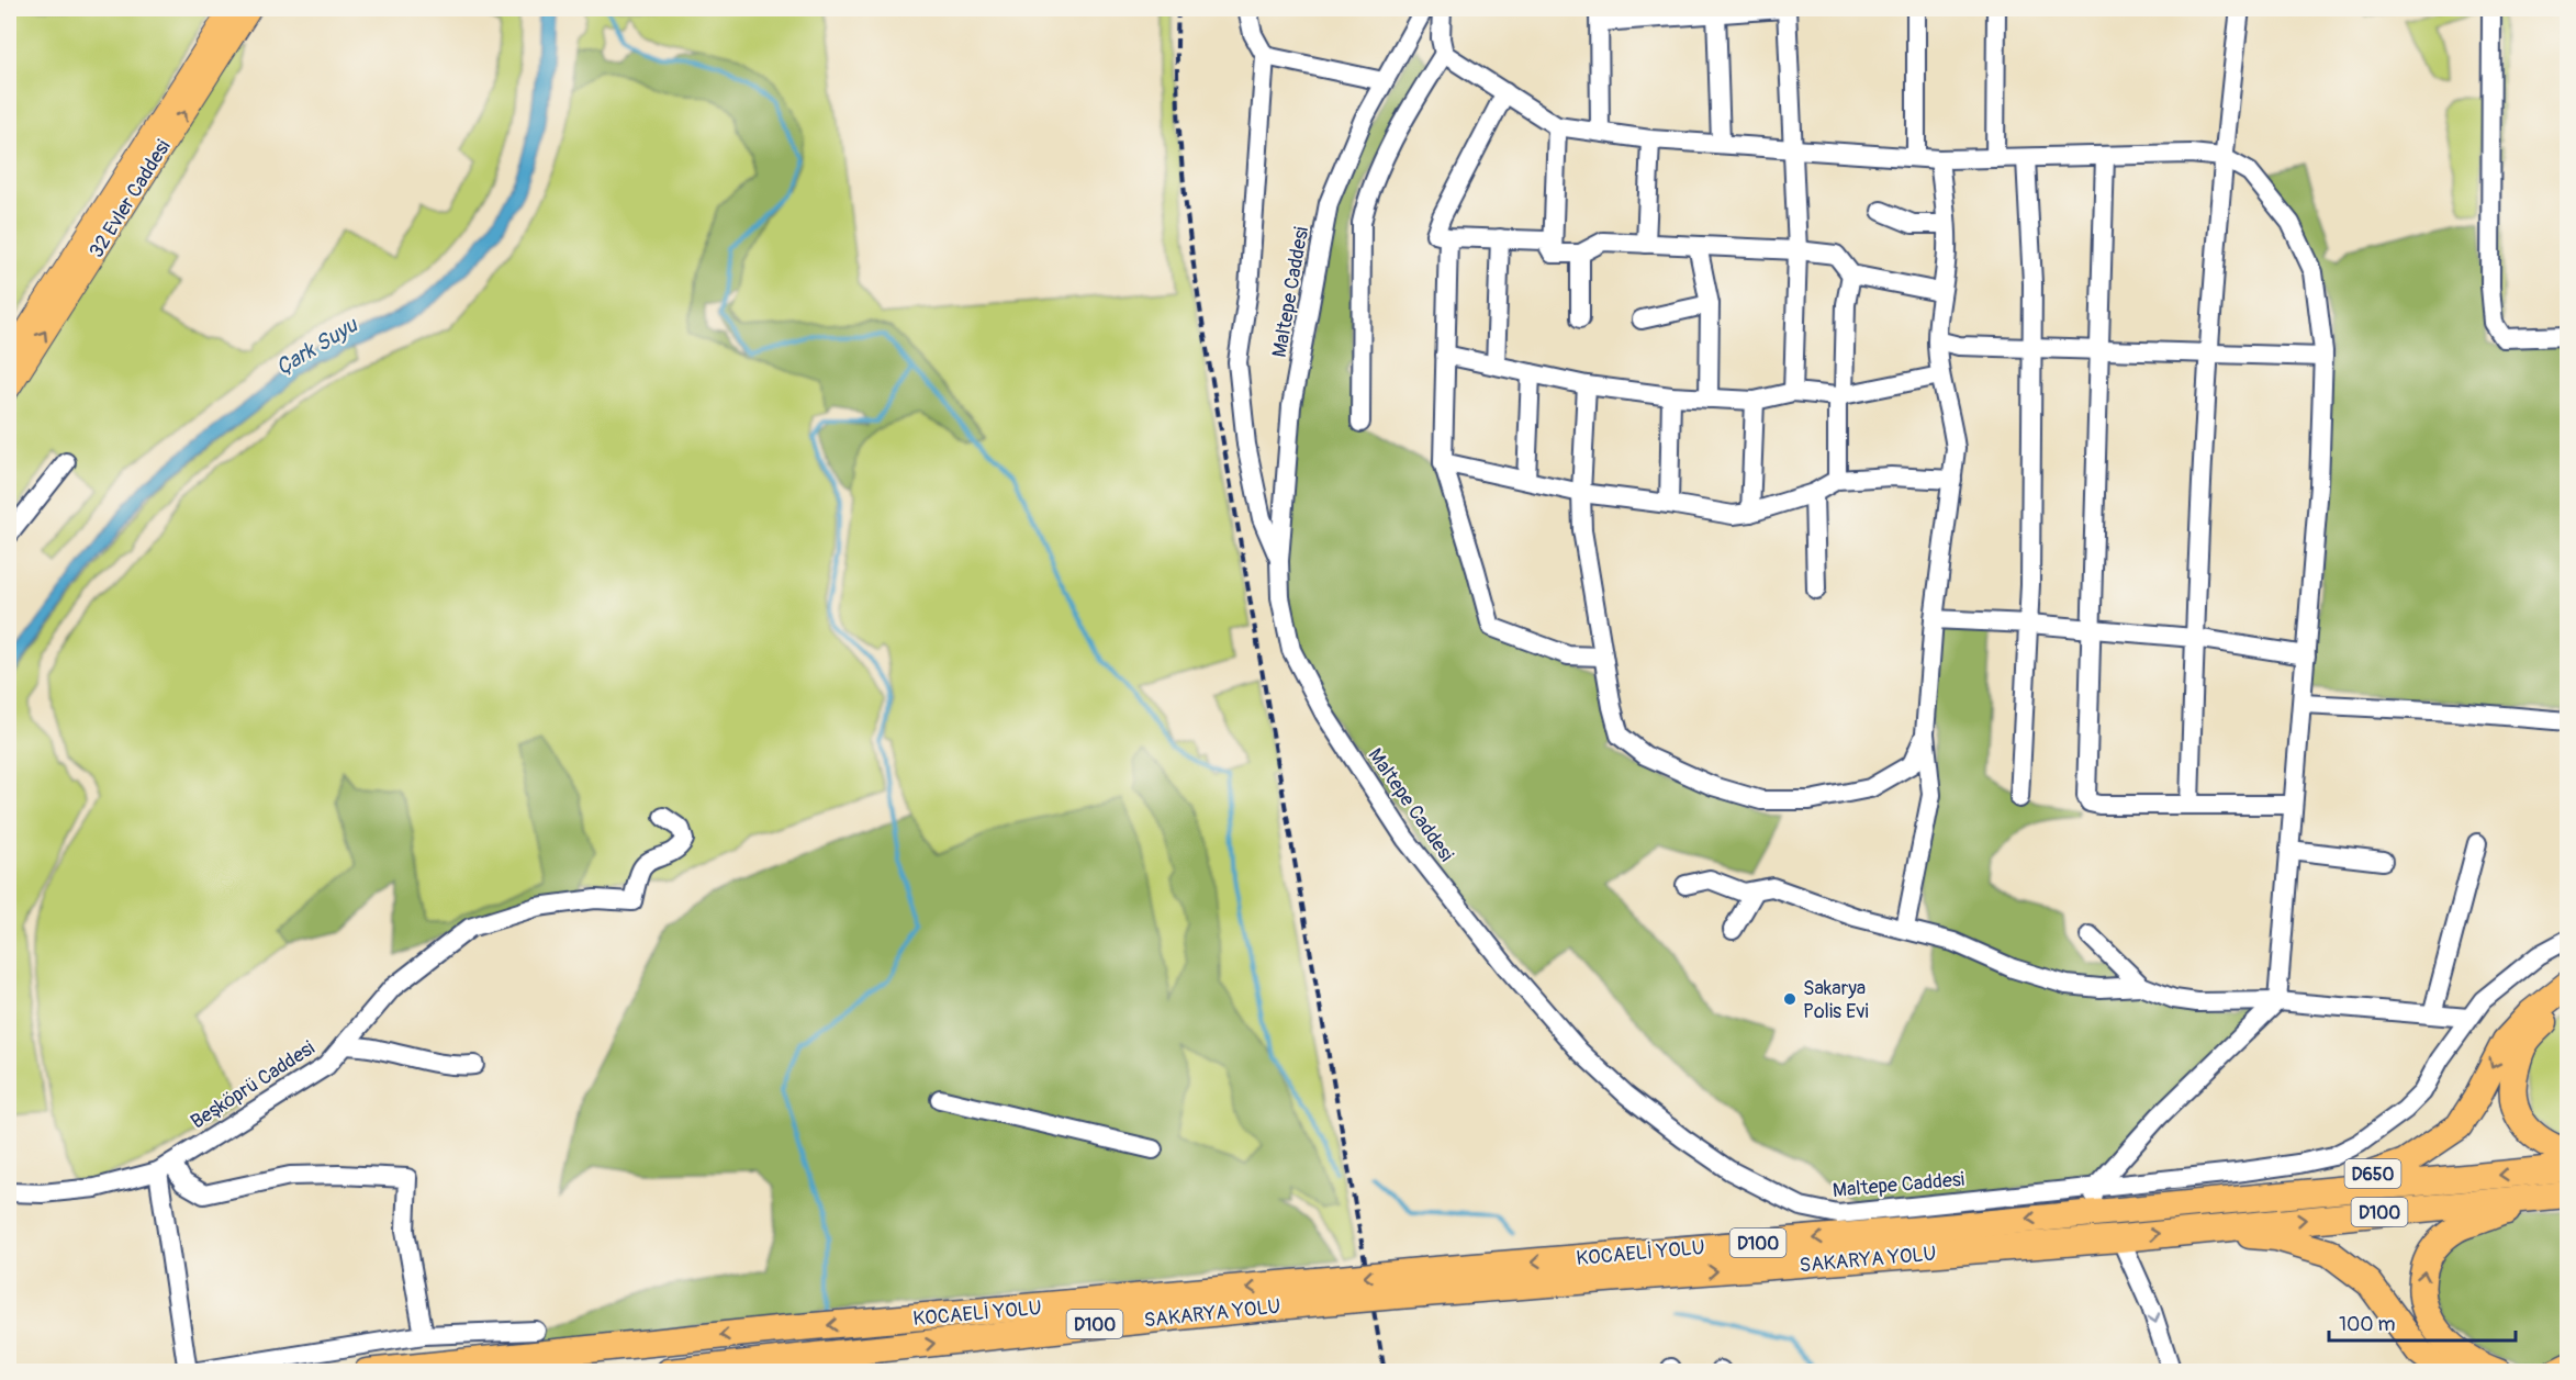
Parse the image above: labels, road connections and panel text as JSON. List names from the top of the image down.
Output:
{
  "streets": {
    "highway": [
      "D650",
      "D100",
      "KOCAELİ YOLU",
      "SAKARYA YOLU"
    ],
    "main road": ["32 Evler Caddesi"],
    "street": ["Maltepe Caddesi", "Beşköprü Caddesi"]
  },
  "crossings": [
    ["Maltepe Caddesi", "D650"],
    ["Maltepe Caddesi", "D100"],
    ["Maltepe Caddesi", "KOCAELİ YOLU"],
    ["D650", "D100"],
    ["D650", "KOCAELİ YOLU"],
    ["D100", "KOCAELİ YOLU"],
    ["D100", "SAKARYA YOLU"],
    ["KOCAELİ YOLU", "SAKARYA YOLU"]
  ],
  "one_way": ["KOCAELİ YOLU", "SAKARYA YOLU"],
  "water": ["Çark Suyu"],
  "places": ["Sakarya Polis Evi"],
  "scale_bar": "100 m"
}
